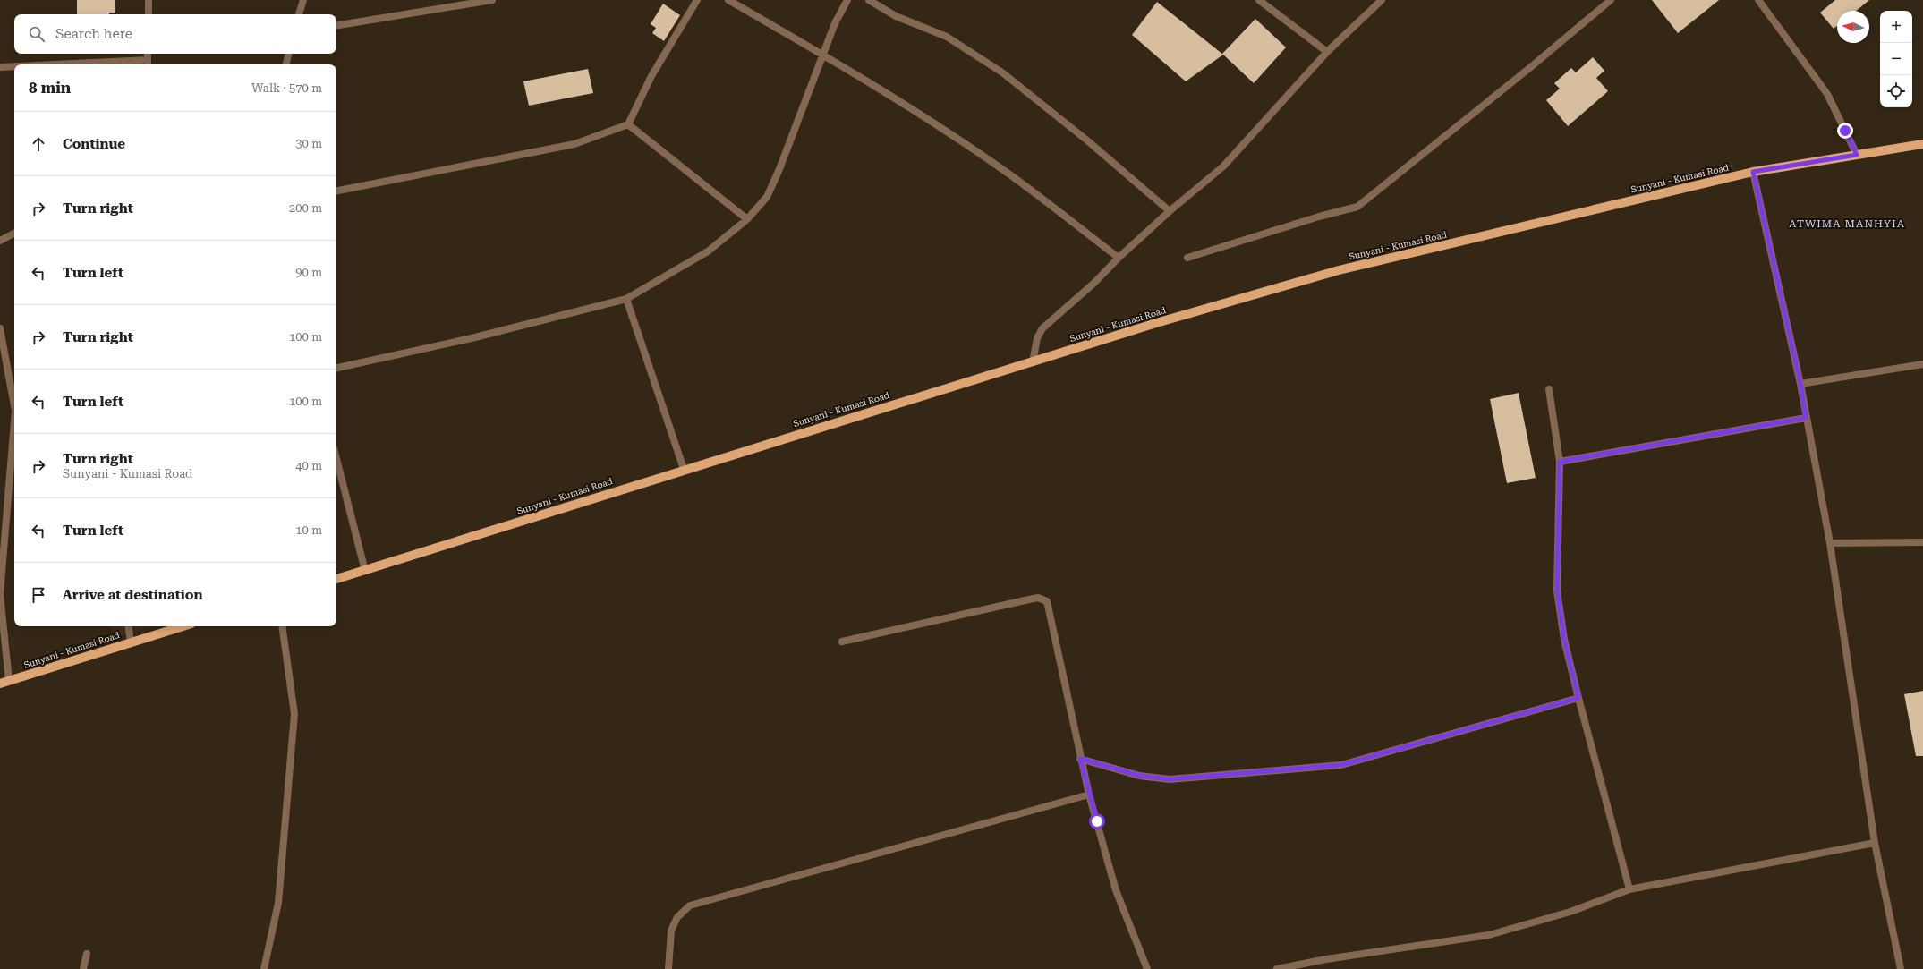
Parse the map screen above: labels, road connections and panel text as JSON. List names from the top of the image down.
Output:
{
  "streets": {
    "main road": ["Sunyani - Kumasi Road"]
  },
  "districts": ["ATWIMA MANHYIA"],
  "north": "left",
  "page": {
    "map_buttons": ["+", "−"],
    "search": "Search here",
    "heading": ["8 min", "Walk · 570 m"],
    "list": [
      ["Continue", "30 m"],
      ["Turn right", "200 m"],
      ["Turn left", "90 m"],
      ["Turn right", "100 m"],
      ["Turn left", "100 m"],
      ["Turn right", "Sunyani - Kumasi Road", "40 m"],
      ["Turn left", "10 m"],
      "Arrive at destination"
    ]
  }
}
